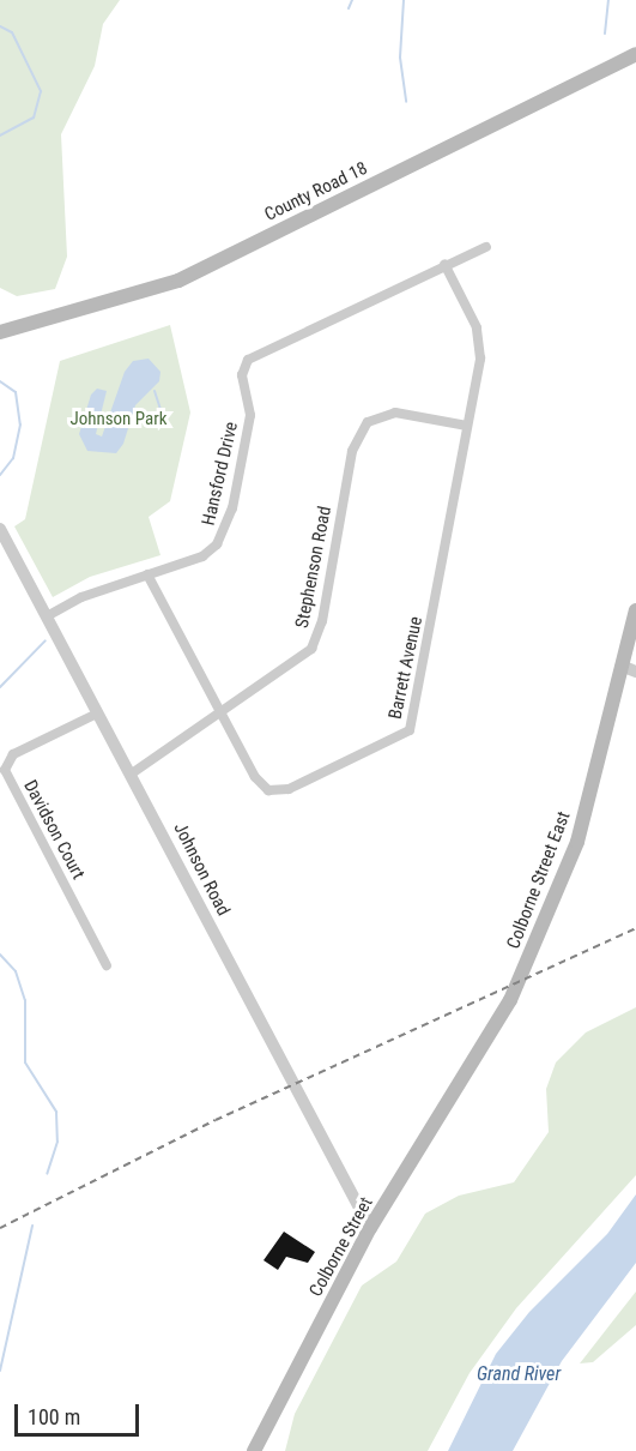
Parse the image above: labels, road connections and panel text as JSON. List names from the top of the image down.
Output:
{
  "streets": {
    "main road": ["County Road 18", "Colborne Street East", "Colborne Street"],
    "street": [
      "Hansford Drive",
      "Stephenson Road",
      "Barrett Avenue",
      "Davidson Court",
      "Johnson Road"
    ]
  },
  "crossings": [
    ["Hansford Drive", "Barrett Avenue"],
    ["Hansford Drive", "Johnson Road"],
    ["Stephenson Road", "Barrett Avenue"],
    ["Stephenson Road", "Johnson Road"],
    ["Davidson Court", "Johnson Road"],
    ["Johnson Road", "Colborne Street"],
    ["Colborne Street East", "Colborne Street"]
  ],
  "water": ["Grand River"],
  "parks": ["Johnson Park"],
  "scale_bar": "100 m"
}
